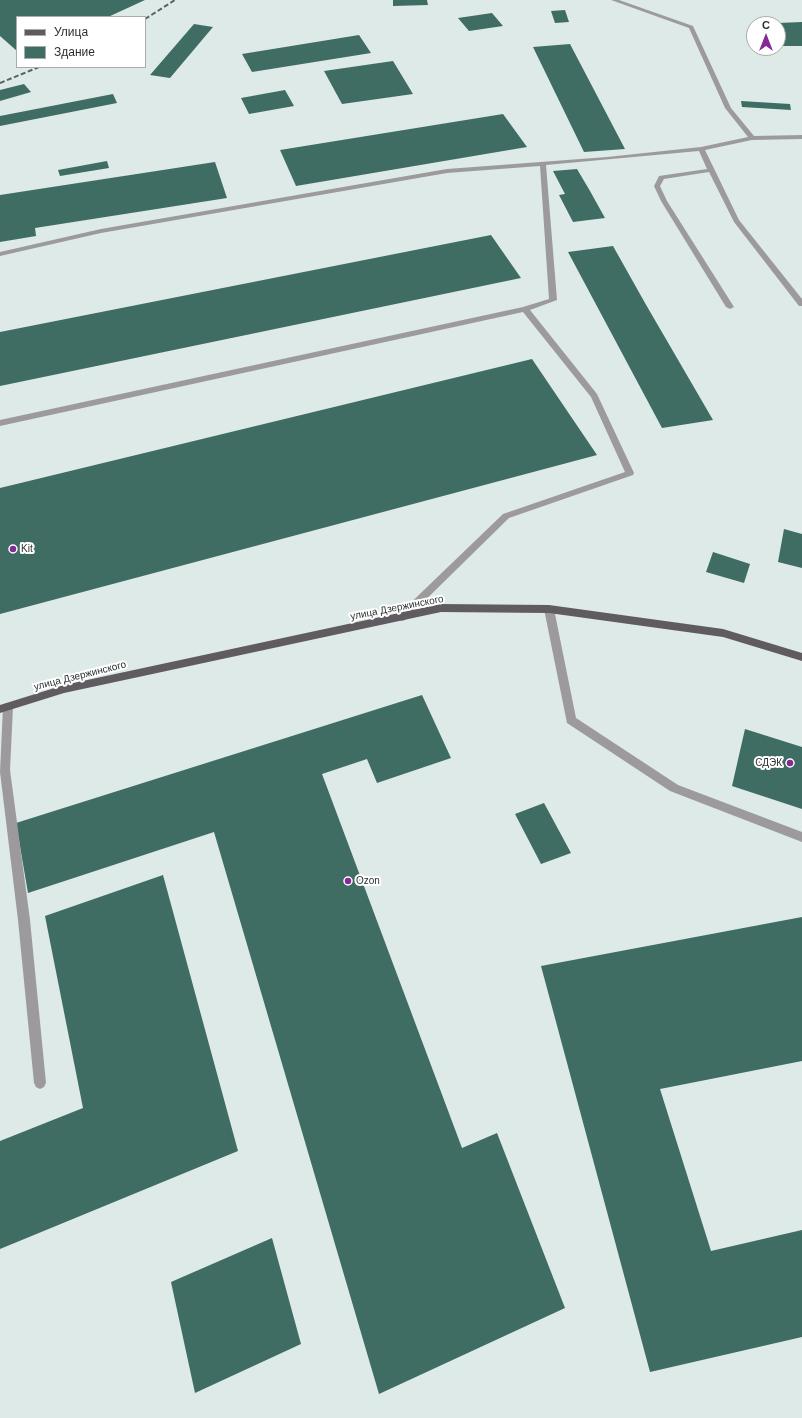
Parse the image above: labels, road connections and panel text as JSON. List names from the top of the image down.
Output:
{
  "streets": {
    "main road": ["улица Дзержинского"]
  },
  "places": ["Kit", "СДЭК", "Ozon"],
  "legend": ["Улица", "Здание"],
  "north": "top"
}
